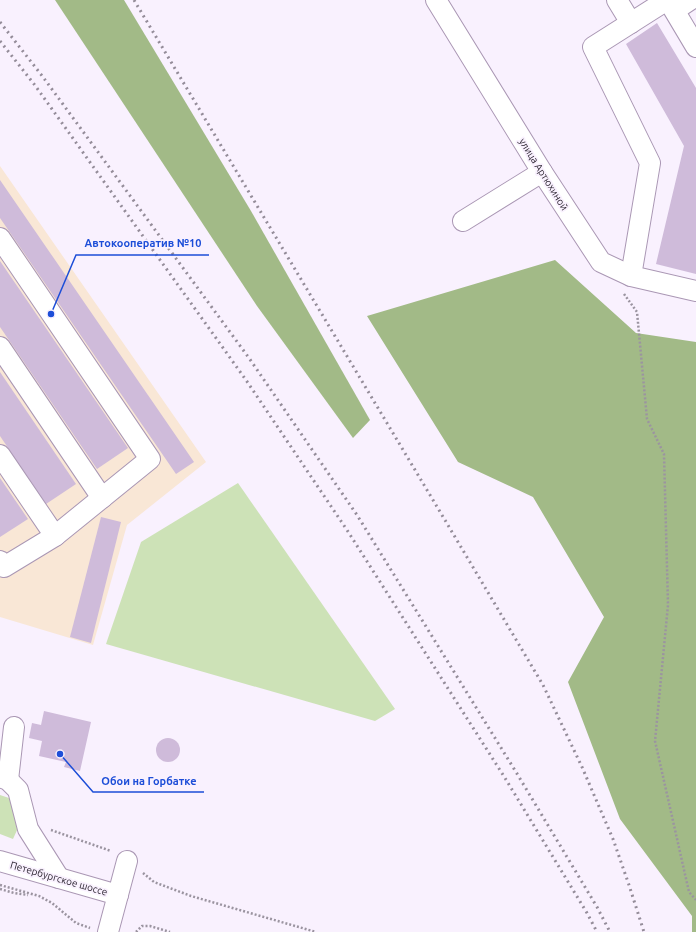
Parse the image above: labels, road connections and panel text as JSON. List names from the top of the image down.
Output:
{
  "streets": {
    "street": ["улица Артюхиной", "Петербургское шоссе"]
  },
  "places": ["Автокооператив №10", "Обои на Горбатке"]
}
